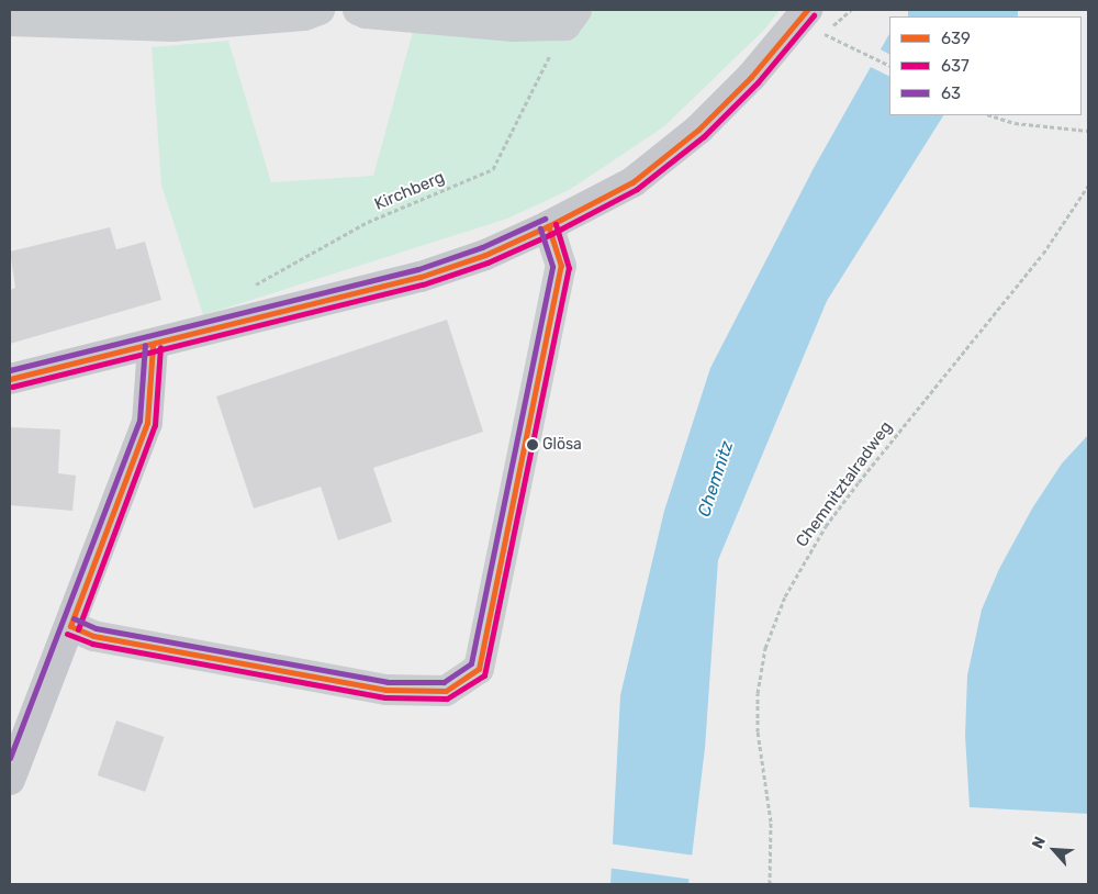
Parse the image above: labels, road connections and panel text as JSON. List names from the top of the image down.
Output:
{
  "streets": {
    "path": ["Kirchberg", "Chemnitztalradweg"]
  },
  "water": ["Chemnitz"],
  "places": ["Glösa"],
  "lines": ["transit line 639", "transit line 637", "transit line 63"],
  "legend": ["639", "637", "63"],
  "north": "top left"
}
